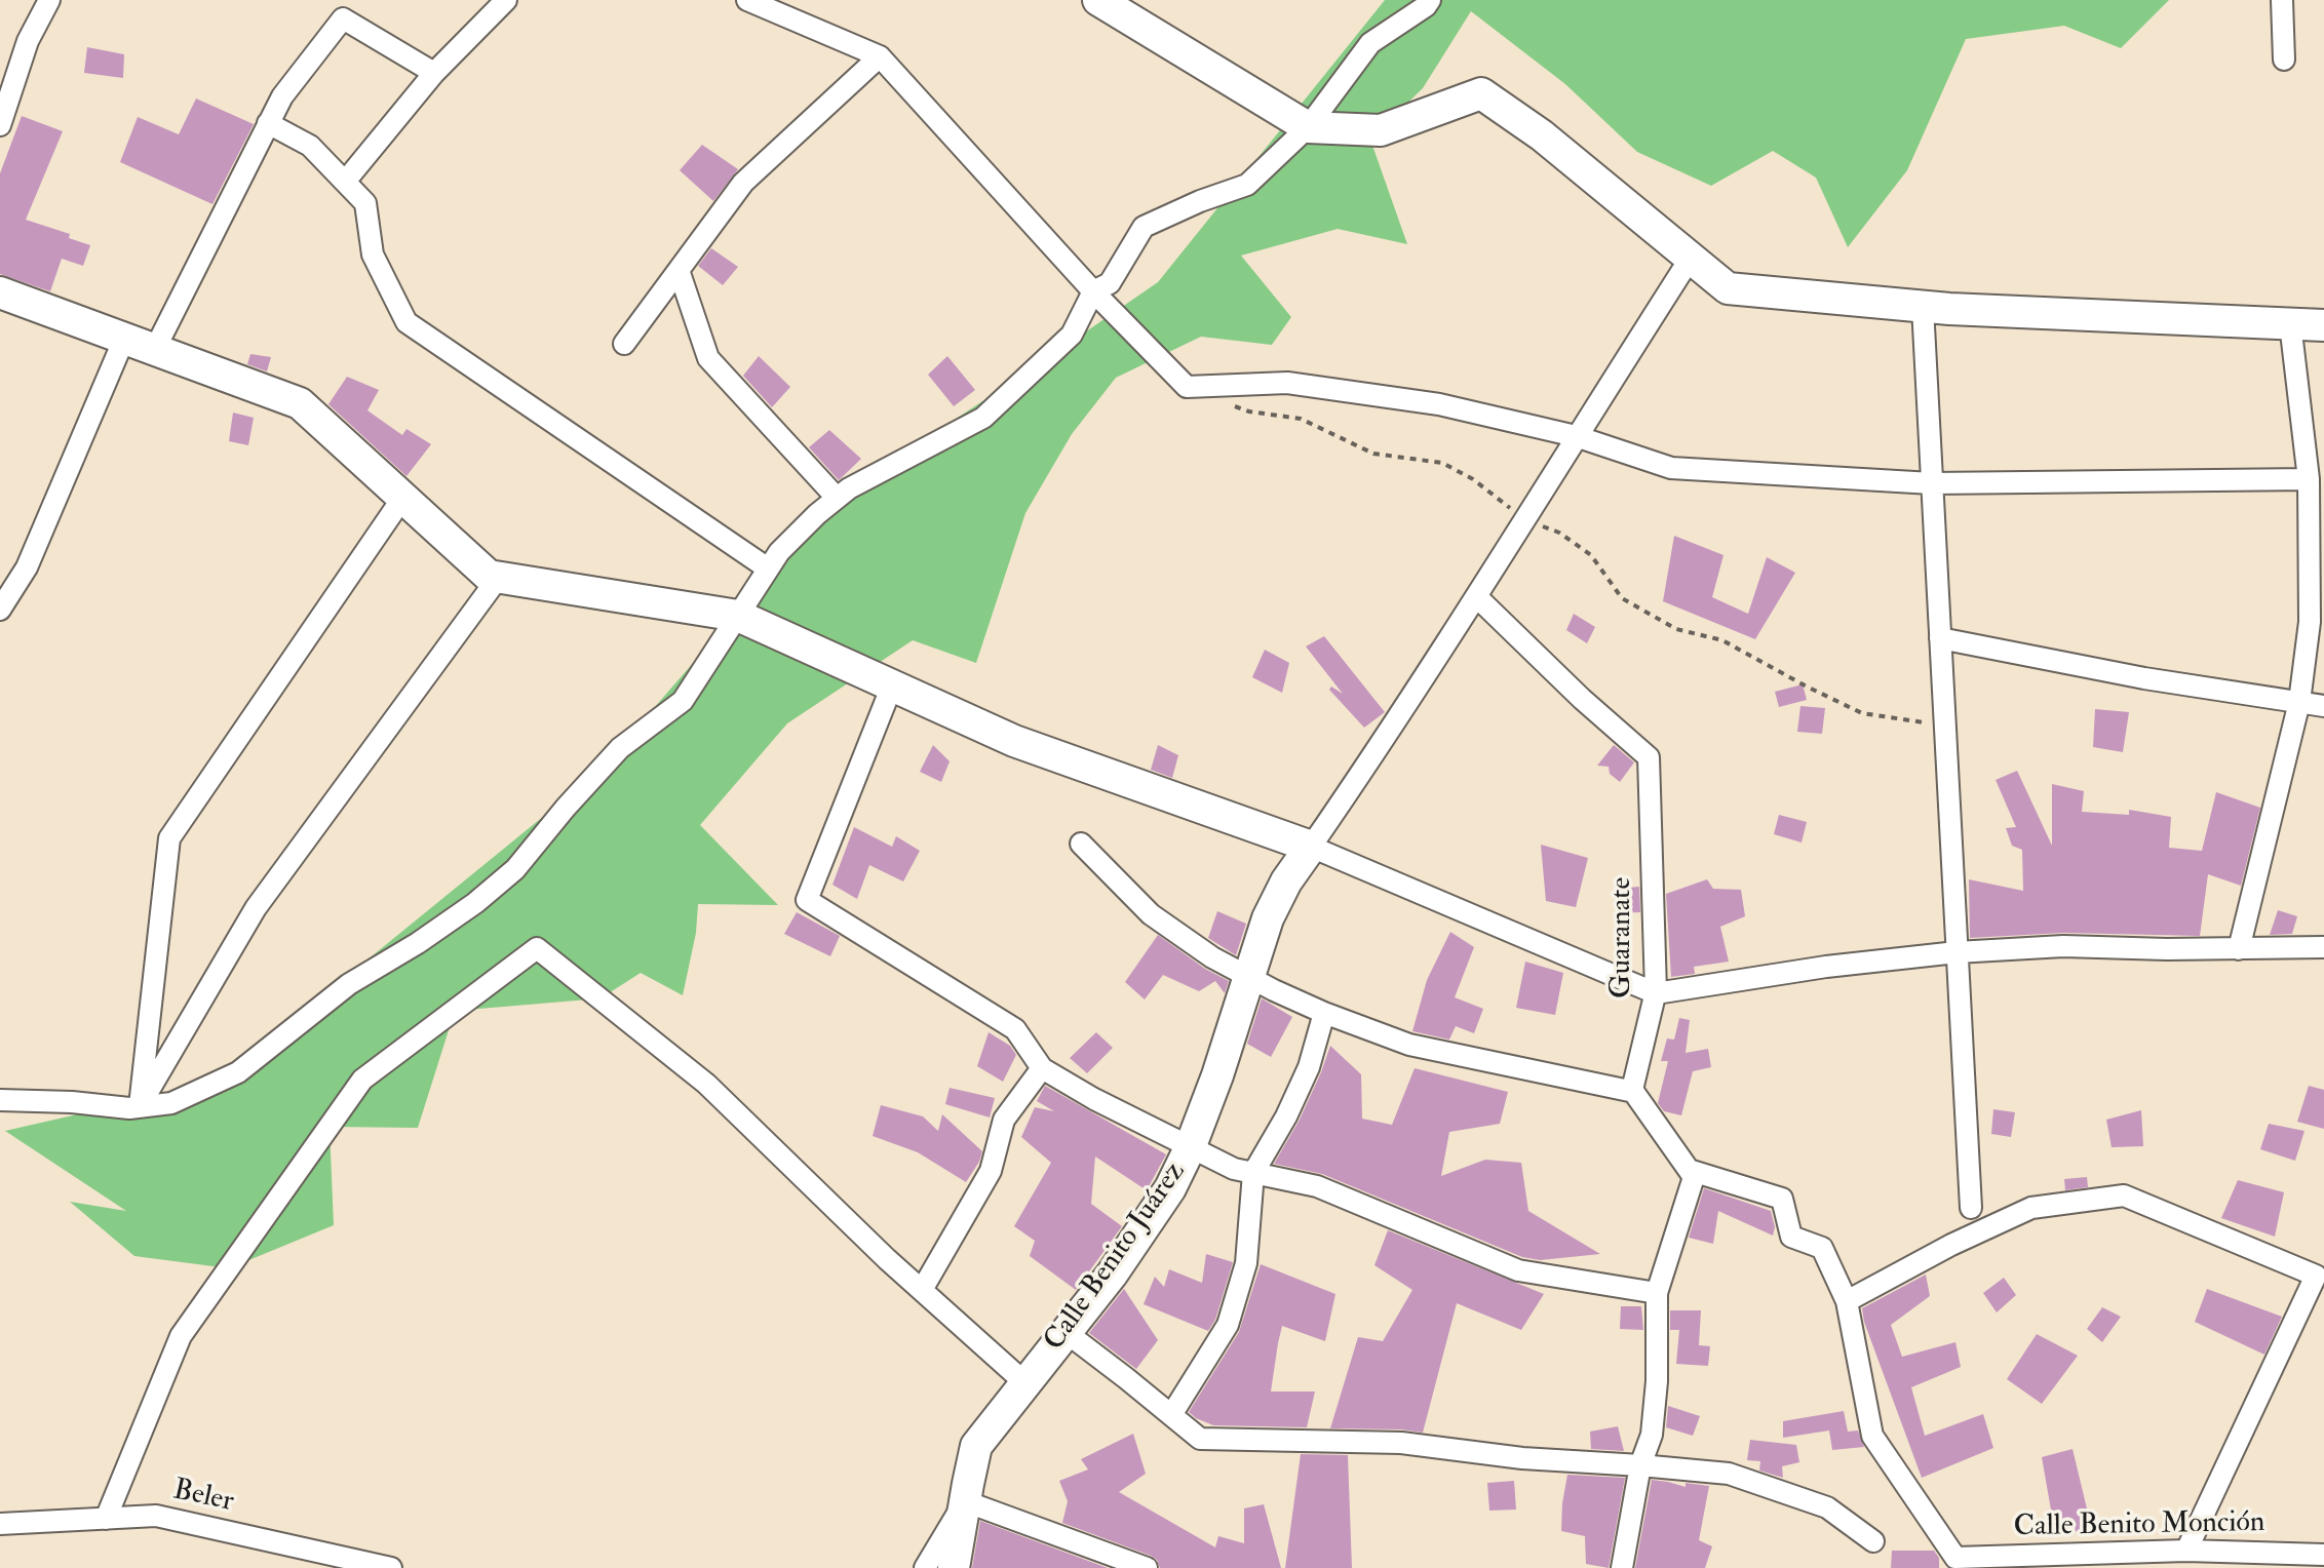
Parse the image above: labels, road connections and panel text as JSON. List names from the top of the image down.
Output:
{
  "streets": {
    "main road": ["Calle Benito Juárez"],
    "street": ["Guaranate", "Beler", "Calle Benito Monción"]
  }
}
